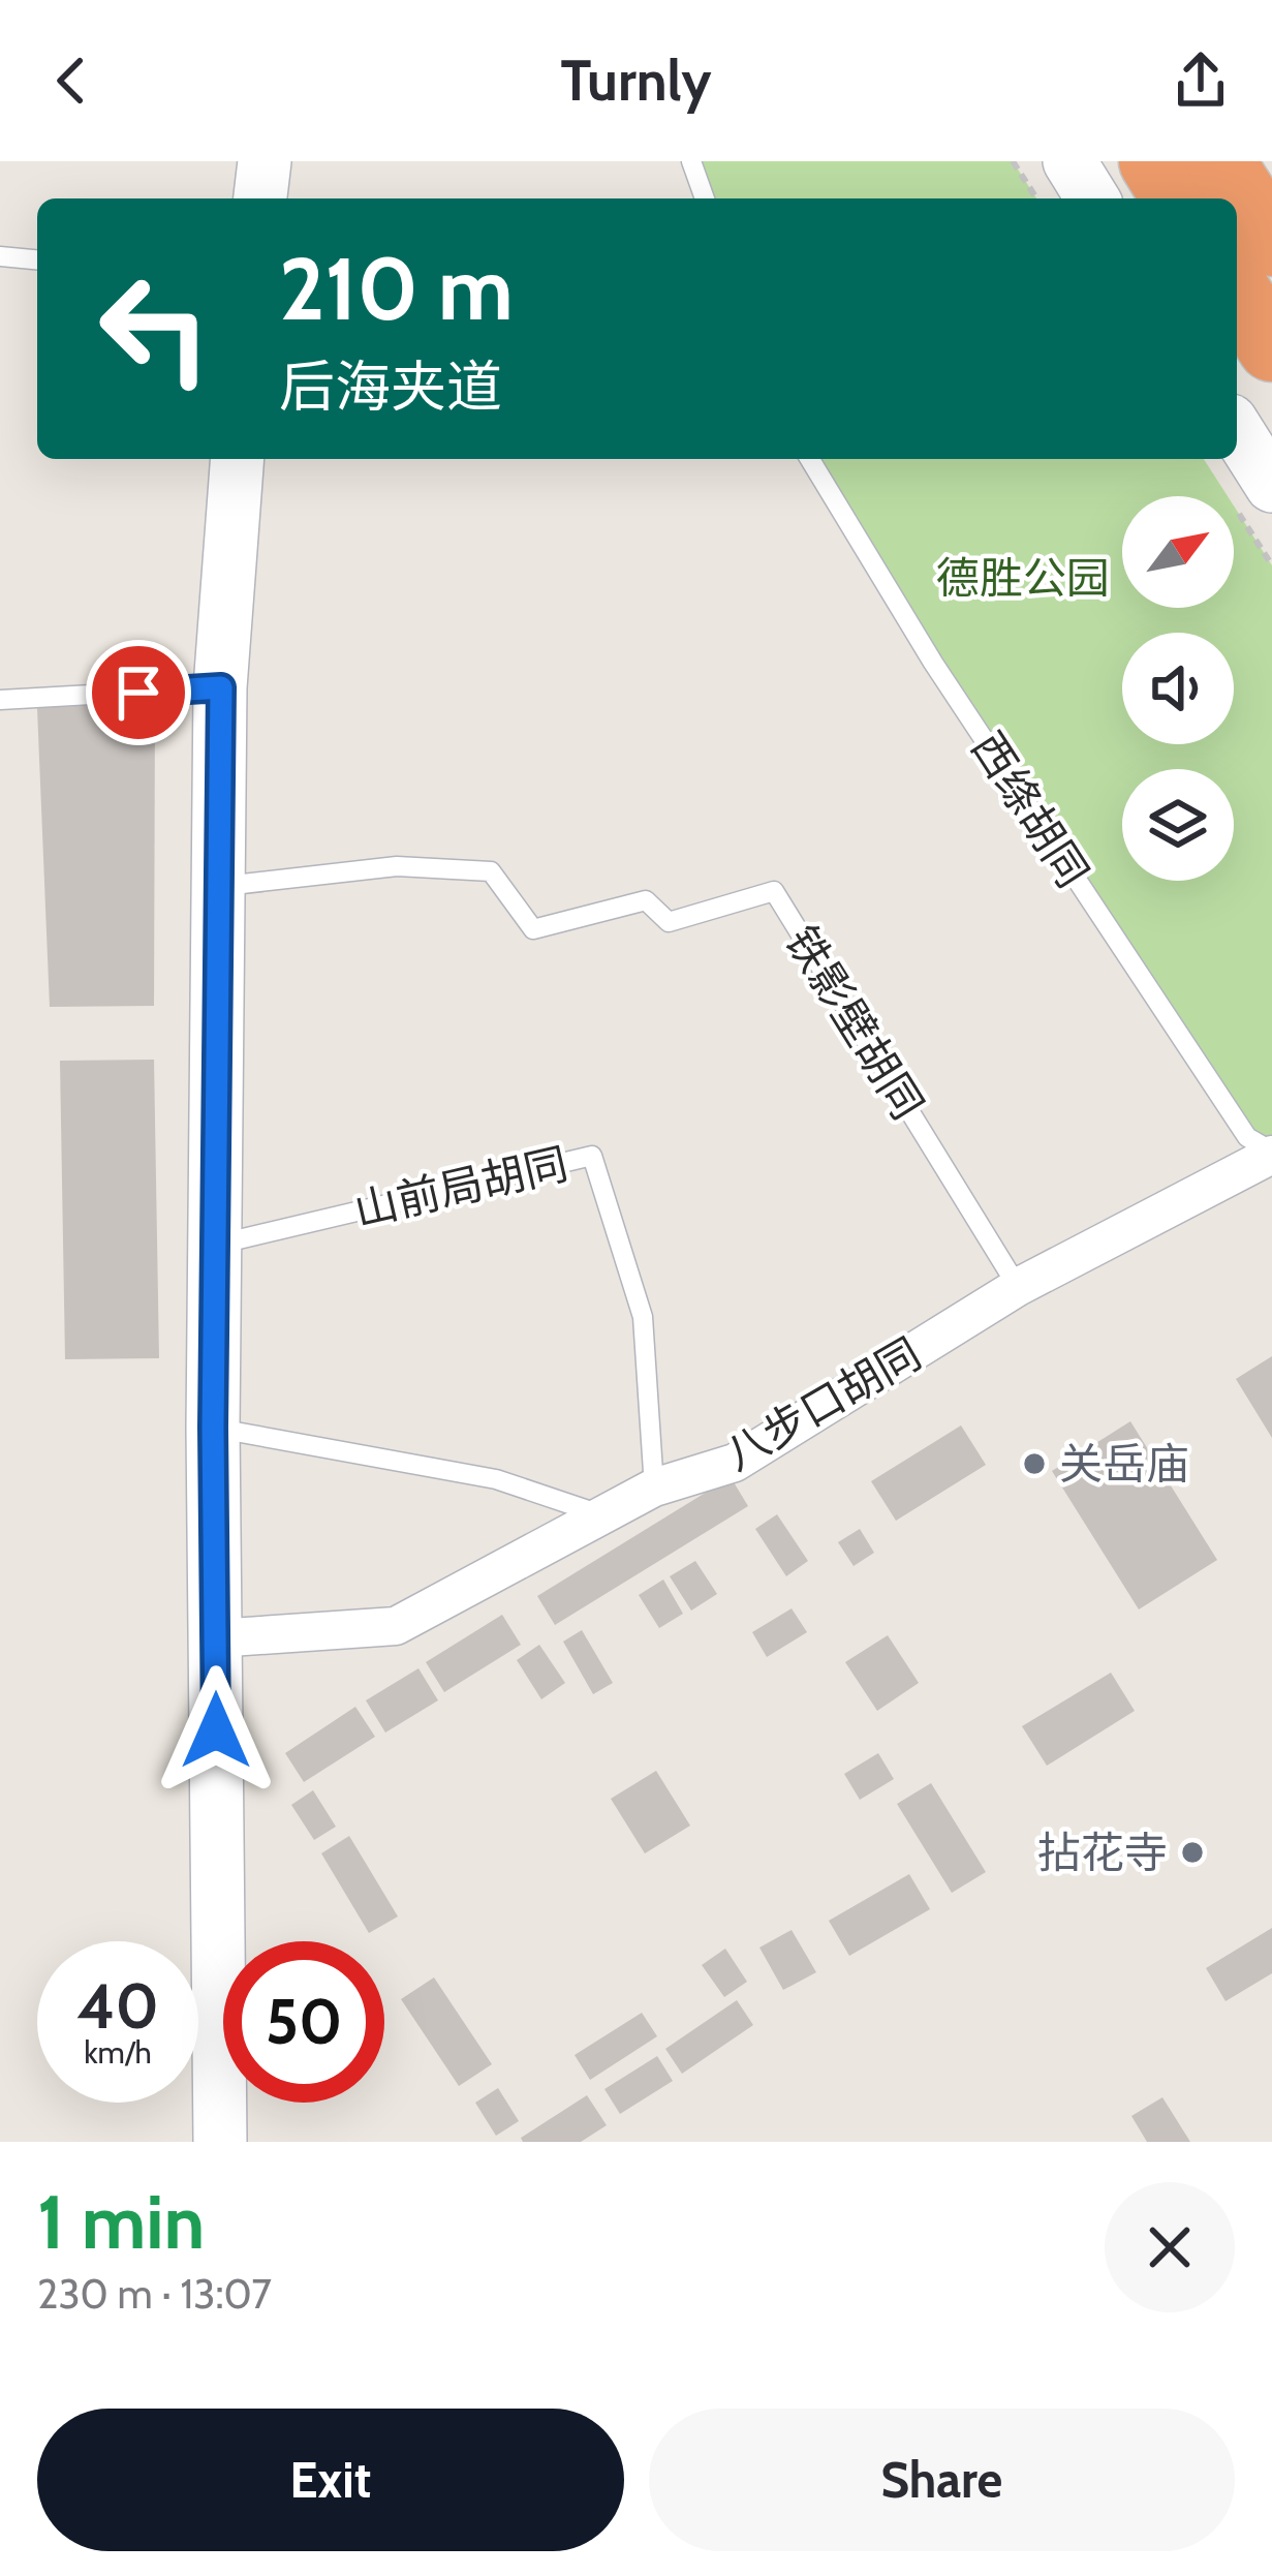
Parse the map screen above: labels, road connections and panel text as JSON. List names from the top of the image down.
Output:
{
  "streets": {
    "street": ["八步口胡同"],
    "lane": ["西绦胡同", "铁影壁胡同", "山前局胡同"]
  },
  "crossings": [
    ["西绦胡同", "八步口胡同"],
    ["铁影壁胡同", "八步口胡同"],
    ["山前局胡同", "八步口胡同"]
  ],
  "parks": ["德胜公园"],
  "places": ["关岳庙", "拈花寺"],
  "north": "top right",
  "page": {
    "header": "Turnly",
    "turn": ["210 m", "后海夹道"],
    "speed": "40 km/h",
    "limit": "50",
    "heading": ["1 min", "230 m · 13:07"],
    "buttons": ["Exit", "Share"]
  }
}
